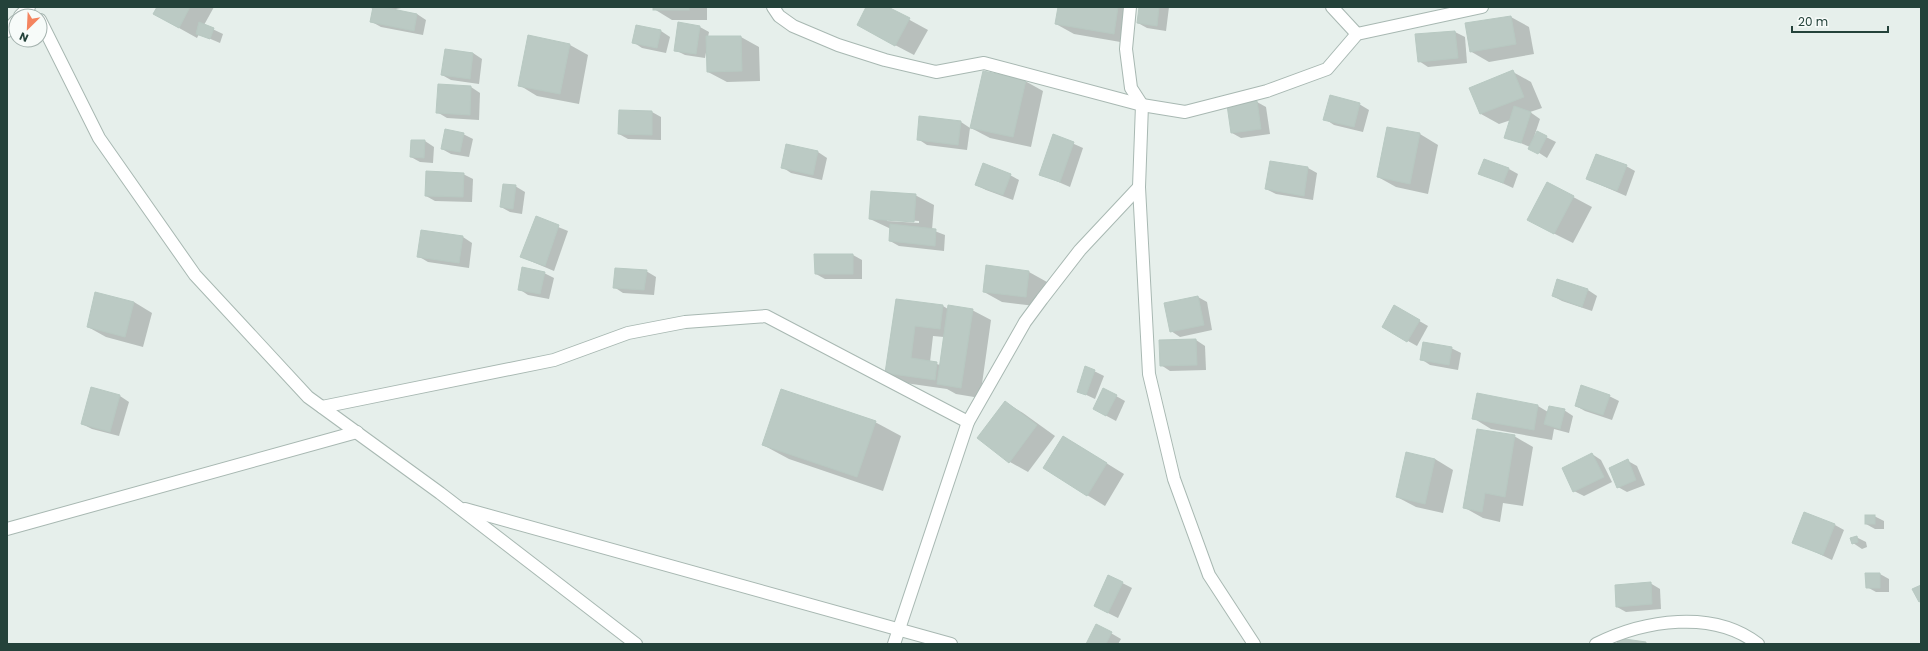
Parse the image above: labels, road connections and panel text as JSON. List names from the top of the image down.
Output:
{
  "scale_bar": "20 m",
  "north": "bottom left"
}
